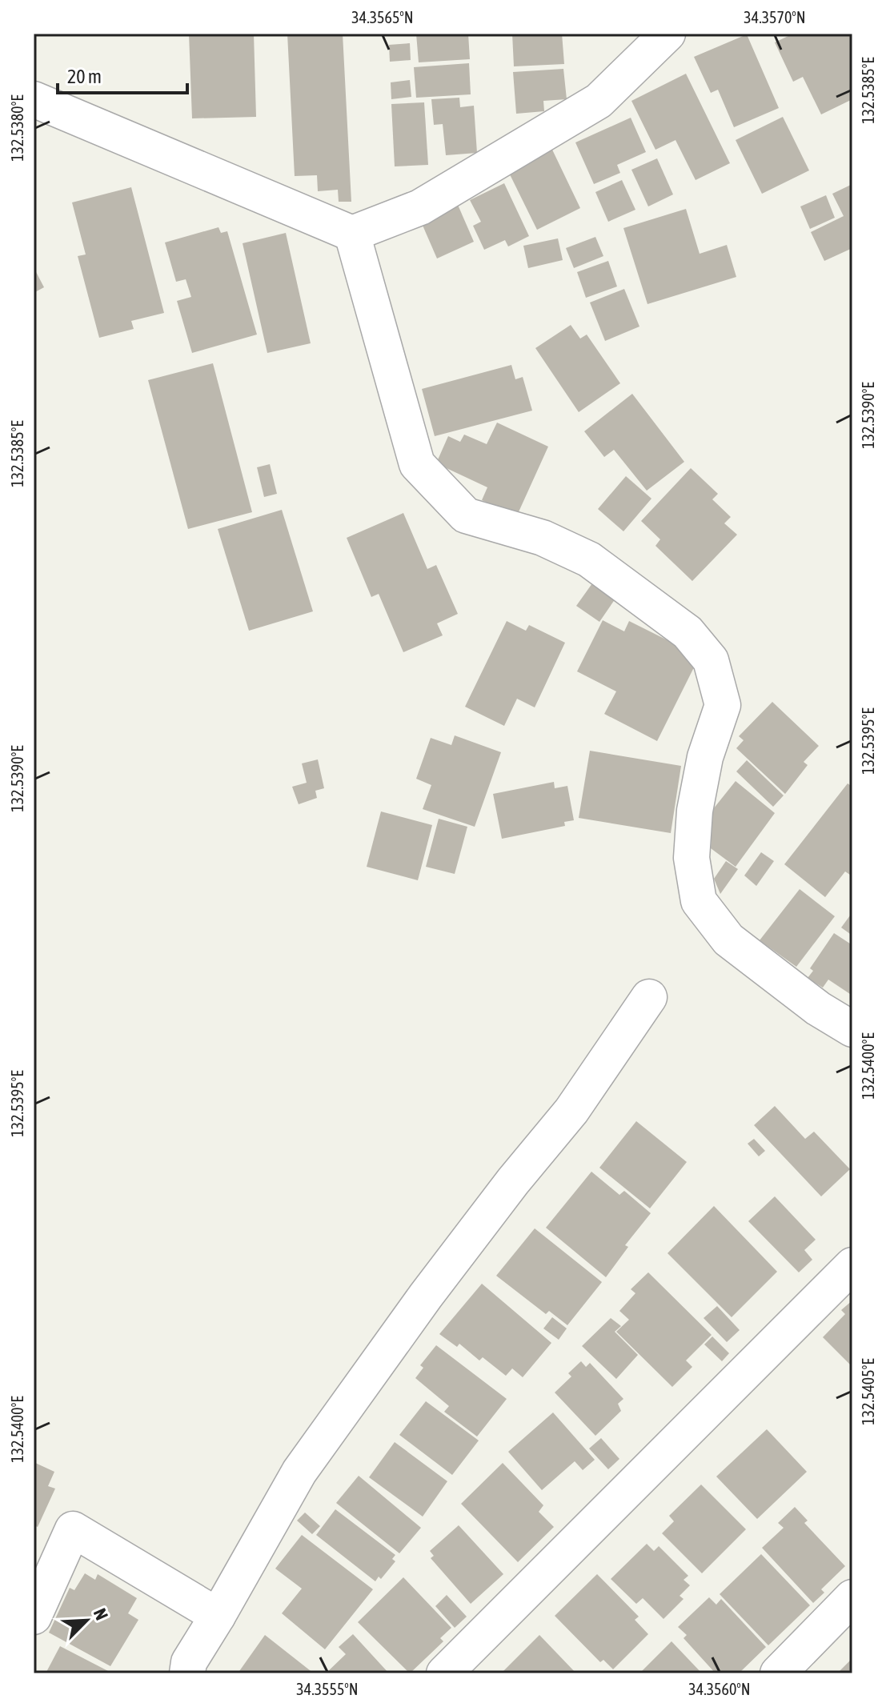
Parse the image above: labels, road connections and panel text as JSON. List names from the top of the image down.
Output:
{
  "scale_bar": "20 m",
  "north": "top right",
  "coordinates": [
    "34.3565°N",
    "34.3570°N",
    "132.5385°E",
    "132.5380°E",
    "132.5390°E",
    "132.5395°E",
    "132.5400°E",
    "132.5405°E",
    "34.3555°N",
    "34.3560°N"
  ]
}
